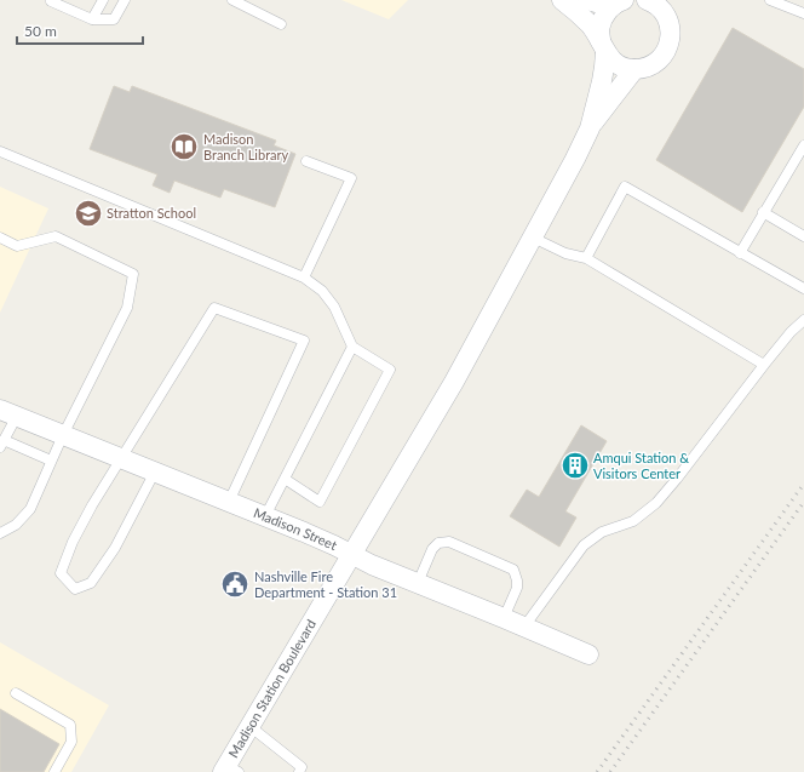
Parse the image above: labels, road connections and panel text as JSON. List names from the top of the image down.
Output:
{
  "streets": {
    "street": ["Madison Street", "Madison Station Boulevard"]
  },
  "crossings": [
    ["Madison Street", "Madison Station Boulevard"]
  ],
  "places": {
    "library": ["Madison Branch Library"],
    "school or university": ["Stratton School"],
    "building": ["Amqui Station & Visitors Center"],
    "public building": ["Nashville Fire Department - Station 31"]
  },
  "scale_bar": "50 m"
}
